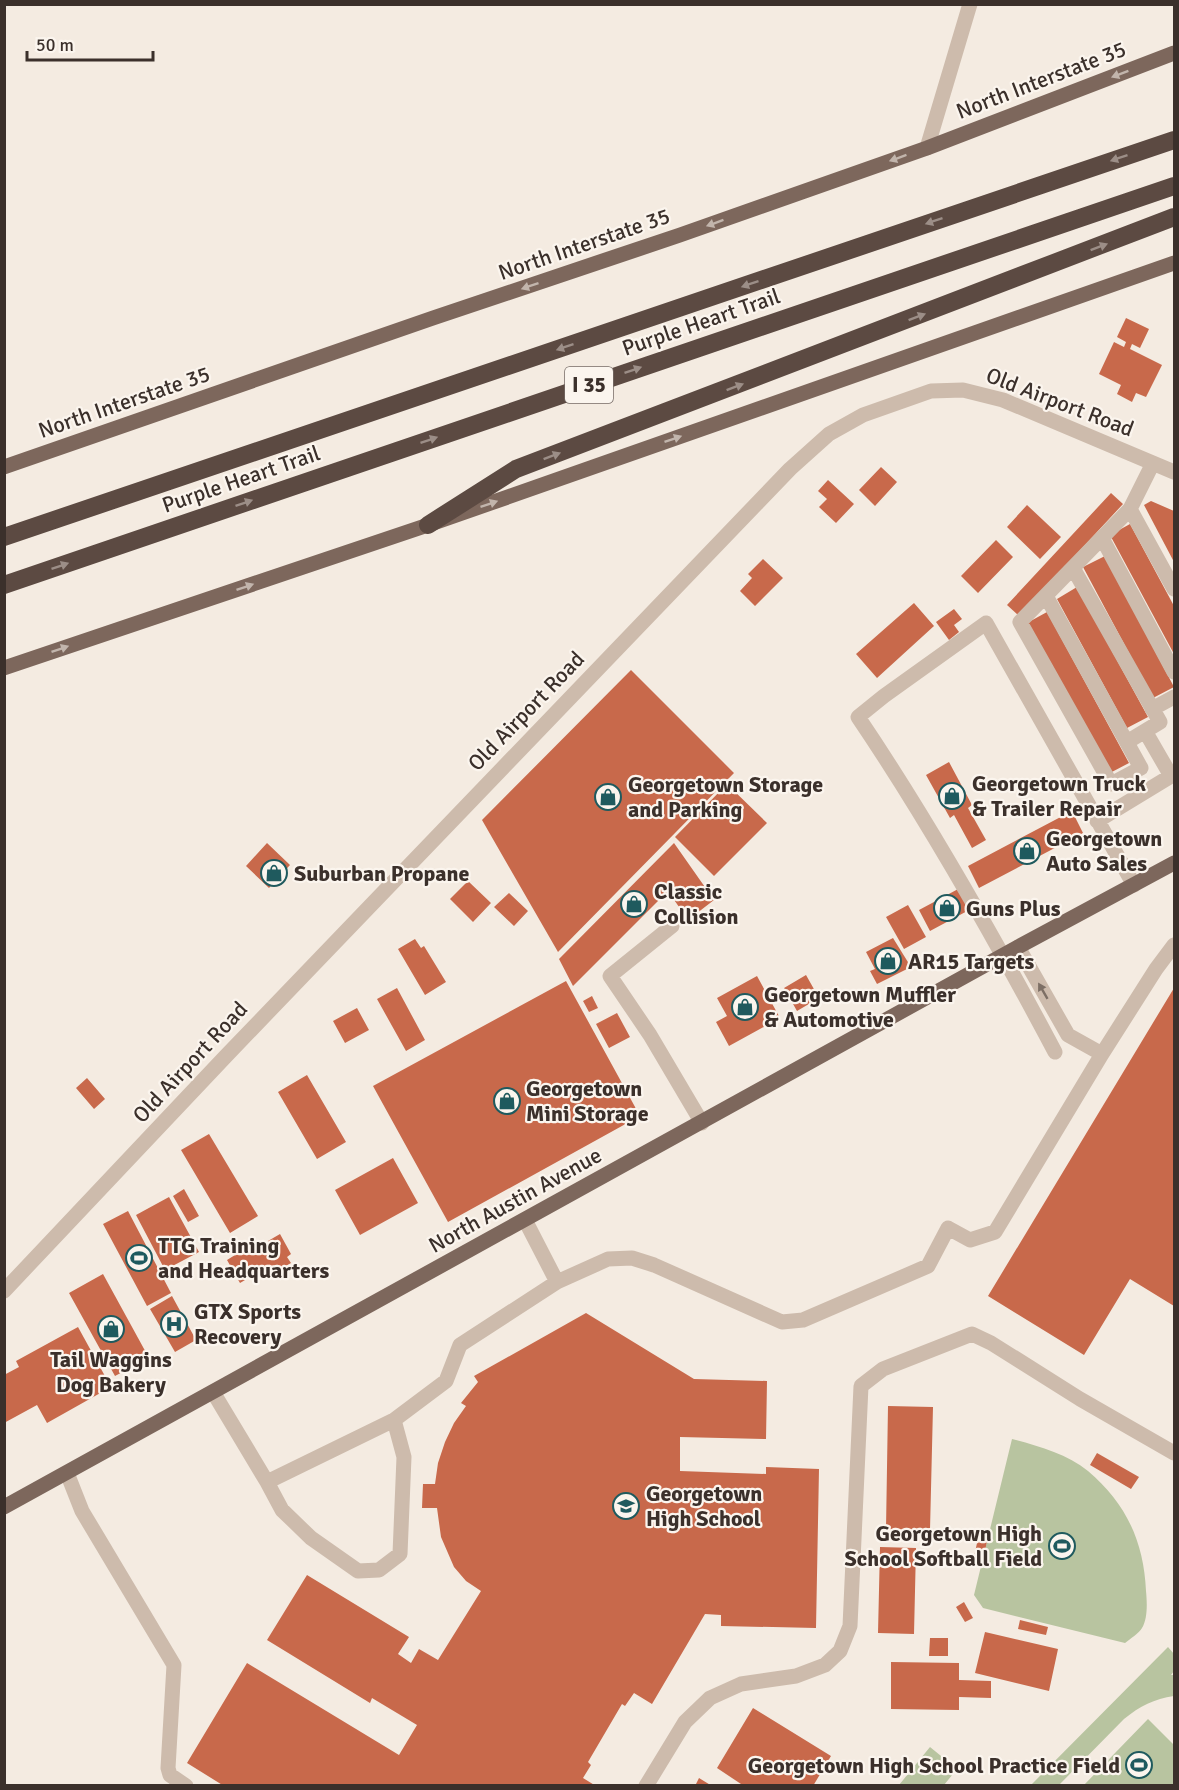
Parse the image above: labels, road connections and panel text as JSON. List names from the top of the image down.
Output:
{
  "streets": {
    "highway": ["Purple Heart Trail", "I 35"],
    "main road": ["North Interstate 35", "North Austin Avenue"],
    "street": ["Old Airport Road"]
  },
  "one_way": ["North Interstate 35"],
  "places": {
    "shop": [
      "Georgetown Truck & Trailer Repair",
      "Georgetown Storage and Parking",
      "Georgetown Auto Sales",
      "Suburban Propane",
      "Classic Collision",
      "Guns Plus",
      "AR15 Targets",
      "Georgetown Muffler & Automotive",
      "Georgetown Mini Storage",
      "Tail Waggins Dog Bakery"
    ],
    "sports": ["TTG Training and Headquarters", "Georgetown High School Softball Field", "Georgetown High School Practice Field"],
    "hospital": ["GTX Sports Recovery"],
    "school or university": ["Georgetown High School"]
  },
  "scale_bar": "50 m"
}
